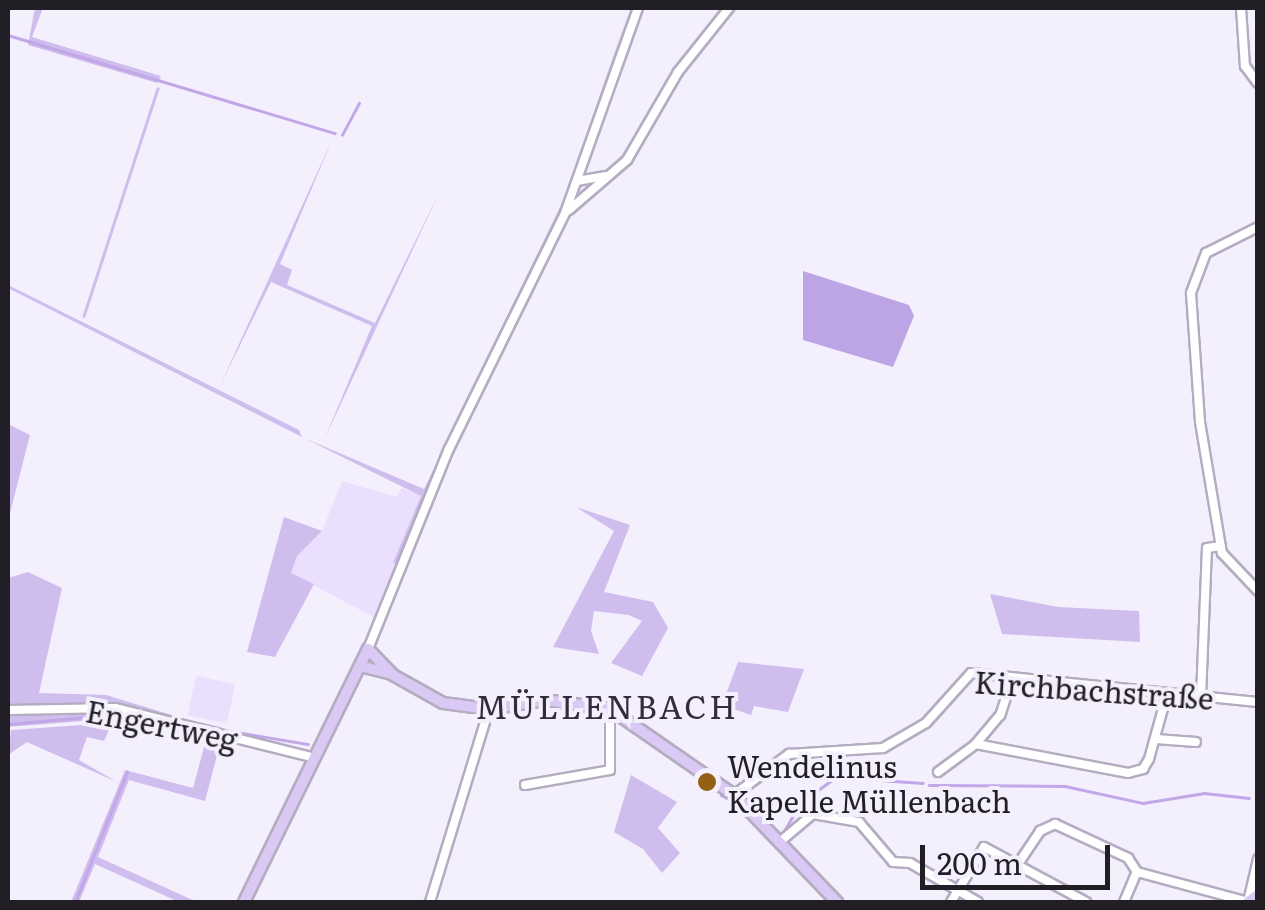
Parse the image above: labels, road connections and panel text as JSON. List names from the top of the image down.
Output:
{
  "streets": {
    "street": ["Kirchbachstraße", "Engertweg"]
  },
  "districts": ["MÜLLENBACH"],
  "places": ["Wendelinus Kapelle Müllenbach"],
  "scale_bar": "200 m"
}
